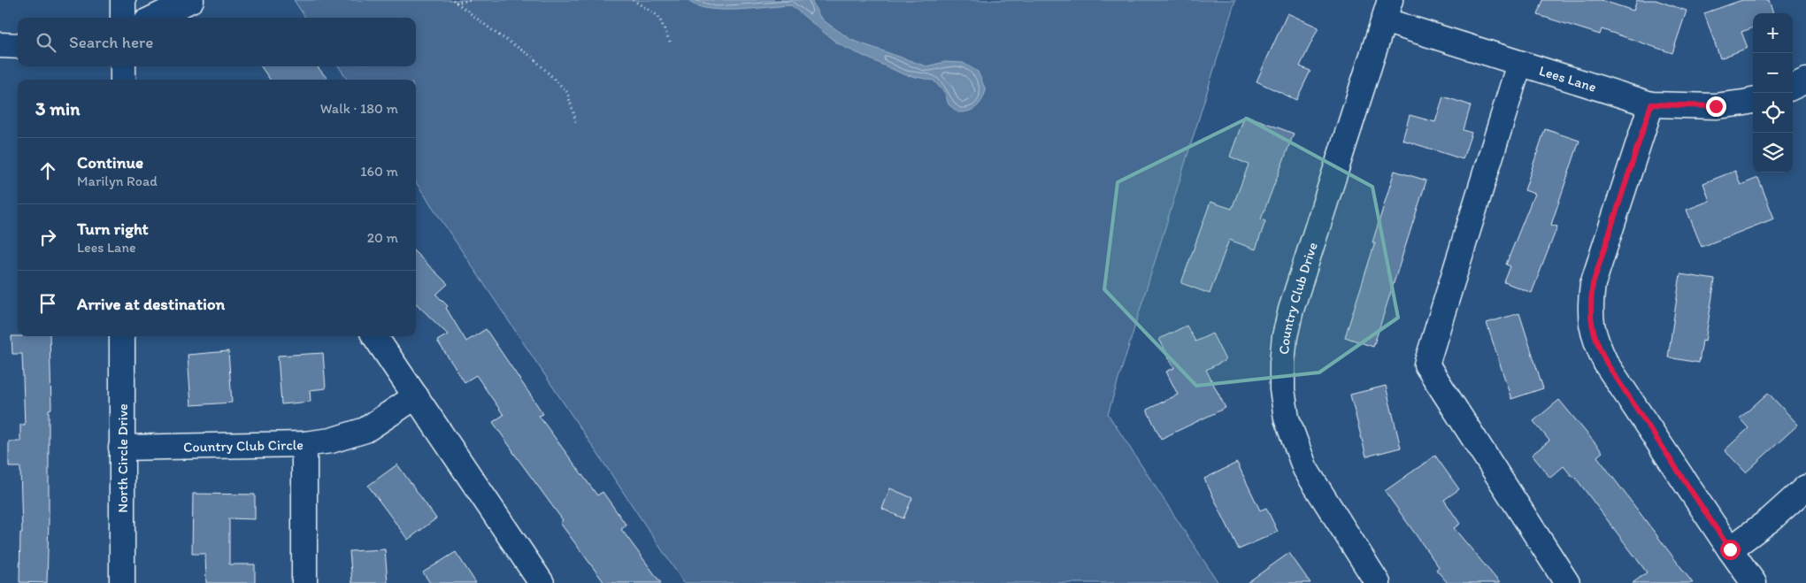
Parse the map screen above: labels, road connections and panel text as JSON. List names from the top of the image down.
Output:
{
  "streets": {
    "street": [
      "Lees Lane",
      "Country Club Drive",
      "Country Club Circle",
      "North Circle Drive"
    ]
  },
  "crossings": [
    ["Lees Lane", "Country Club Drive"],
    ["Country Club Circle", "North Circle Drive"]
  ],
  "page": {
    "map_buttons": ["+", "−"],
    "search": "Search here",
    "heading": ["3 min", "Walk · 180 m"],
    "list": [
      ["Continue", "Marilyn Road", "160 m"],
      ["Turn right", "Lees Lane", "20 m"],
      "Arrive at destination"
    ]
  }
}
